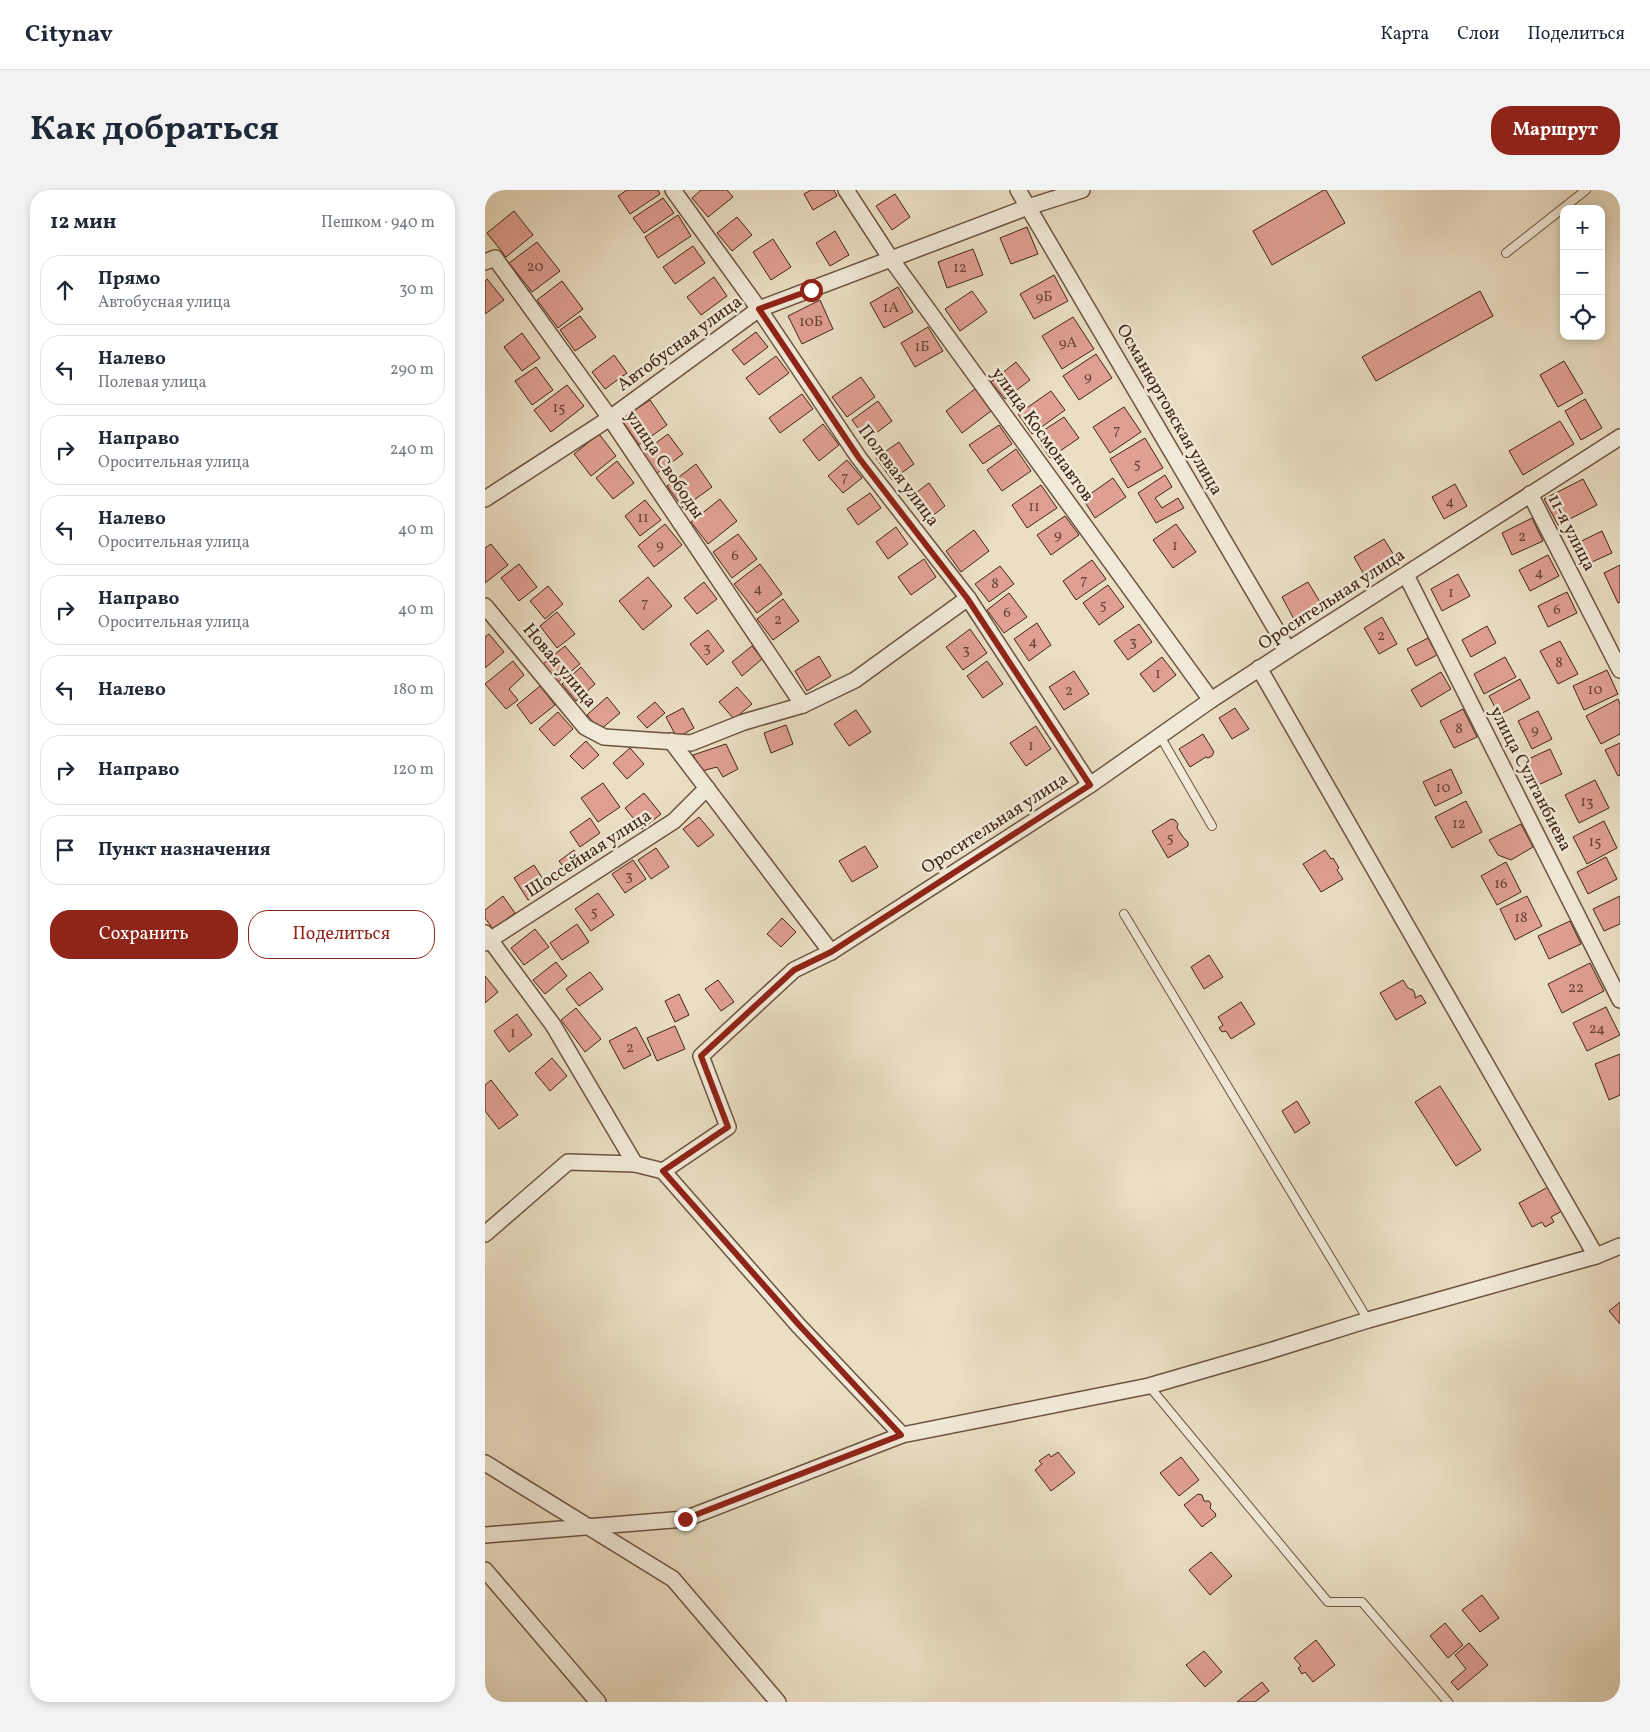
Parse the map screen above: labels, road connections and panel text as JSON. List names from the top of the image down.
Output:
{
  "streets": {
    "street": [
      "Автобусная улица",
      "Османюртовская улица",
      "улица Космонавтов",
      "улица Свободы",
      "Полевая улица",
      "11-я улица",
      "Оросительная улица",
      "Новая улица",
      "улица Султанбиева",
      "Шоссейная улица"
    ]
  },
  "crossings": [
    ["Автобусная улица", "Османюртовская улица"],
    ["Автобусная улица", "улица Космонавтов"],
    ["Автобусная улица", "улица Свободы"],
    ["Автобусная улица", "Полевая улица"],
    ["Османюртовская улица", "Оросительная улица"],
    ["улица Космонавтов", "Оросительная улица"],
    ["улица Свободы", "Новая улица"],
    ["Полевая улица", "Оросительная улица"],
    ["Полевая улица", "Новая улица"],
    ["11-я улица", "Оросительная улица"],
    ["Оросительная улица", "улица Султанбиева"]
  ],
  "house_numbers": [
    "20",
    "12",
    "9Б",
    "1А",
    "10Б",
    "9А",
    "1Б",
    "9",
    "15",
    "7",
    "5",
    "7",
    "4",
    "11",
    "11",
    "9",
    "2",
    "9",
    "1",
    "6",
    "4",
    "7",
    "8",
    "4",
    "1",
    "7",
    "5",
    "6",
    "6",
    "2",
    "2",
    "4",
    "3",
    "3",
    "3",
    "8",
    "1",
    "10",
    "2",
    "8",
    "9",
    "1",
    "10",
    "13",
    "12",
    "5",
    "15",
    "3",
    "16",
    "5",
    "18",
    "22",
    "24",
    "1",
    "2"
  ],
  "page": {
    "header": "Citynav",
    "nav": ["Карта", "Слои", "Поделиться"],
    "title": "Как добраться",
    "buttons": [
      "Маршрут",
      ["Сохранить", "Поделиться"]
    ],
    "heading": ["12 мин", "Пешком · 940 m"],
    "map_buttons": ["+", "−"],
    "list": [
      ["Прямо", "Автобусная улица", "30 m"],
      ["Налево", "Полевая улица", "290 m"],
      ["Направо", "Оросительная улица", "240 m"],
      ["Налево", "Оросительная улица", "40 m"],
      ["Направо", "Оросительная улица", "40 m"],
      ["Налево", "180 m"],
      ["Направо", "120 m"],
      "Пункт назначения"
    ]
  }
}
